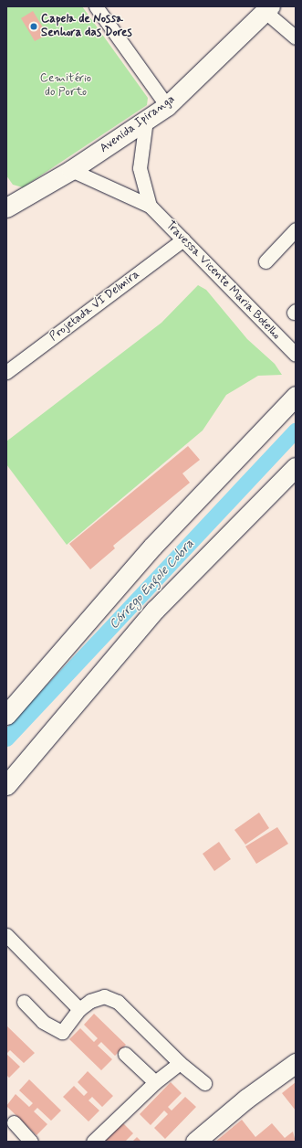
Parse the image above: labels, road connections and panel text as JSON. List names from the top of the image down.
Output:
{
  "streets": {
    "street": ["Avenida Ipiranga", "Travessa Vicente Maria Botelho", "Projetada VI Delmira"]
  },
  "crossings": [
    ["Avenida Ipiranga", "Travessa Vicente Maria Botelho"],
    ["Travessa Vicente Maria Botelho", "Projetada VI Delmira"]
  ],
  "water": ["Córrego Engole Cobra"],
  "parks": ["Cemitério do Porto"],
  "places": ["Capela de Nossa Senhora das Dores"]
}
